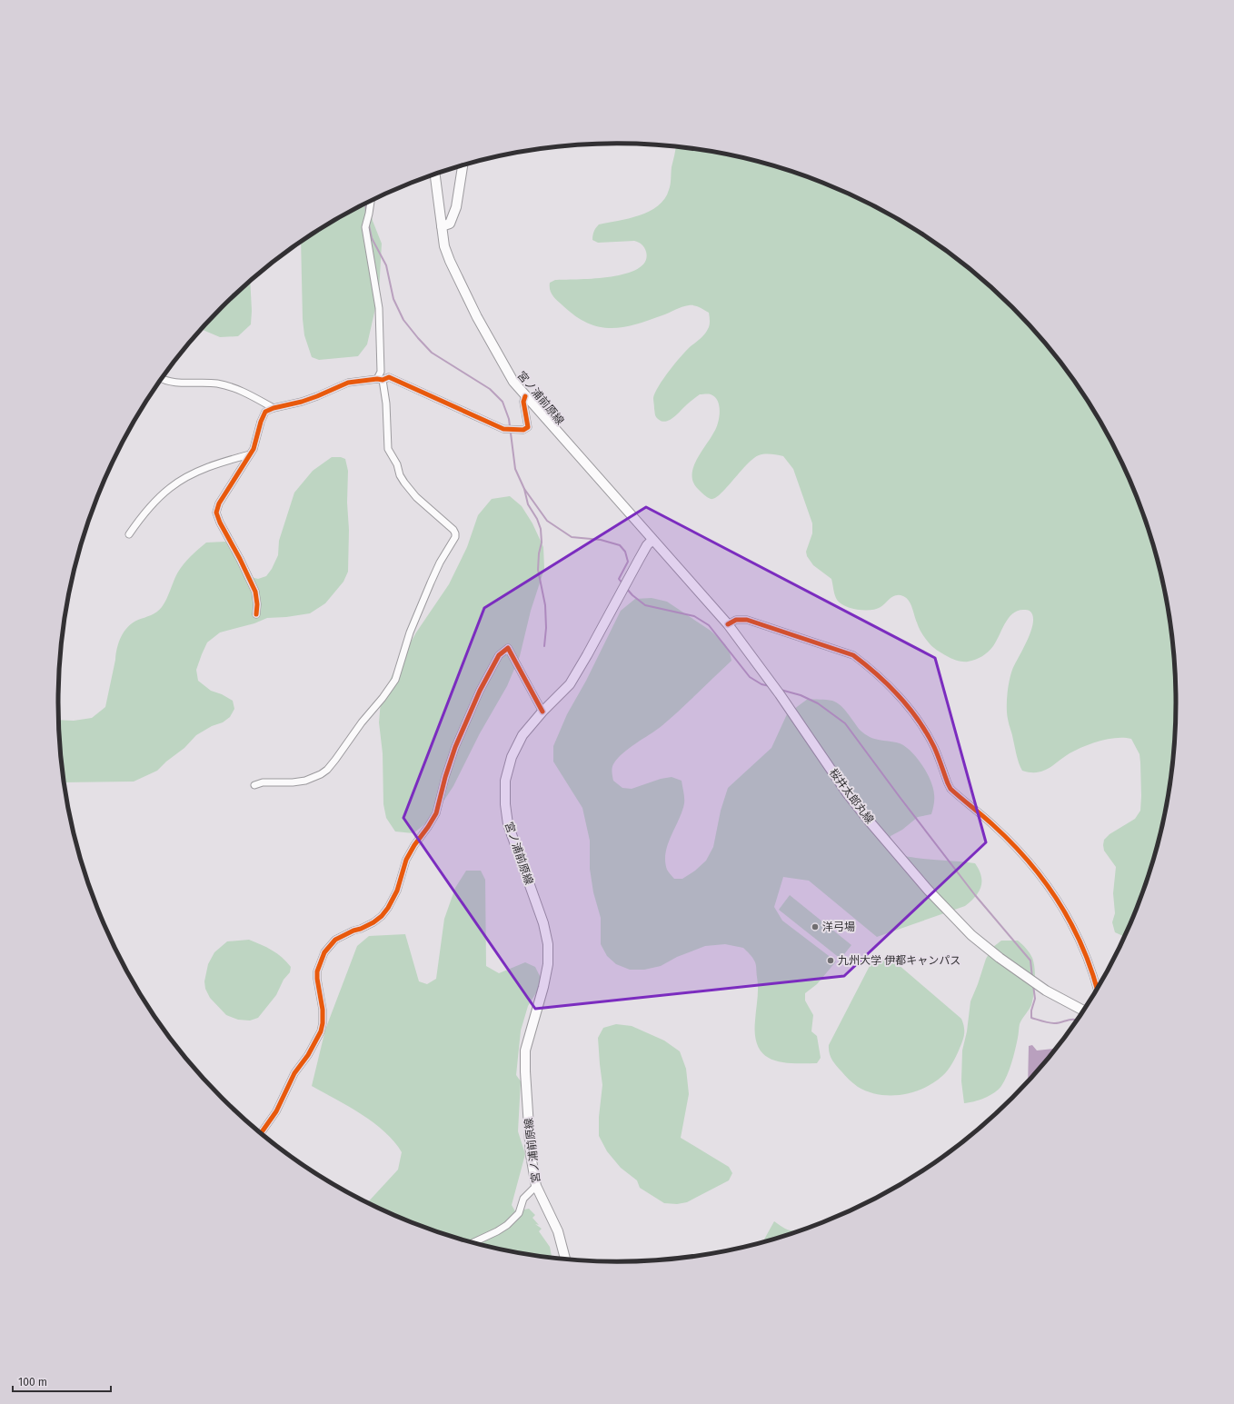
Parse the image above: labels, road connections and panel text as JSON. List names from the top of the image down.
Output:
{
  "streets": {
    "main road": ["宮ノ浦前原線", "桜井太郎丸線"]
  },
  "crossings": [
    ["宮ノ浦前原線", "桜井太郎丸線"]
  ],
  "places": ["洋弓場", "九州大学 伊都キャンパス"],
  "scale_bar": "100 m"
}
